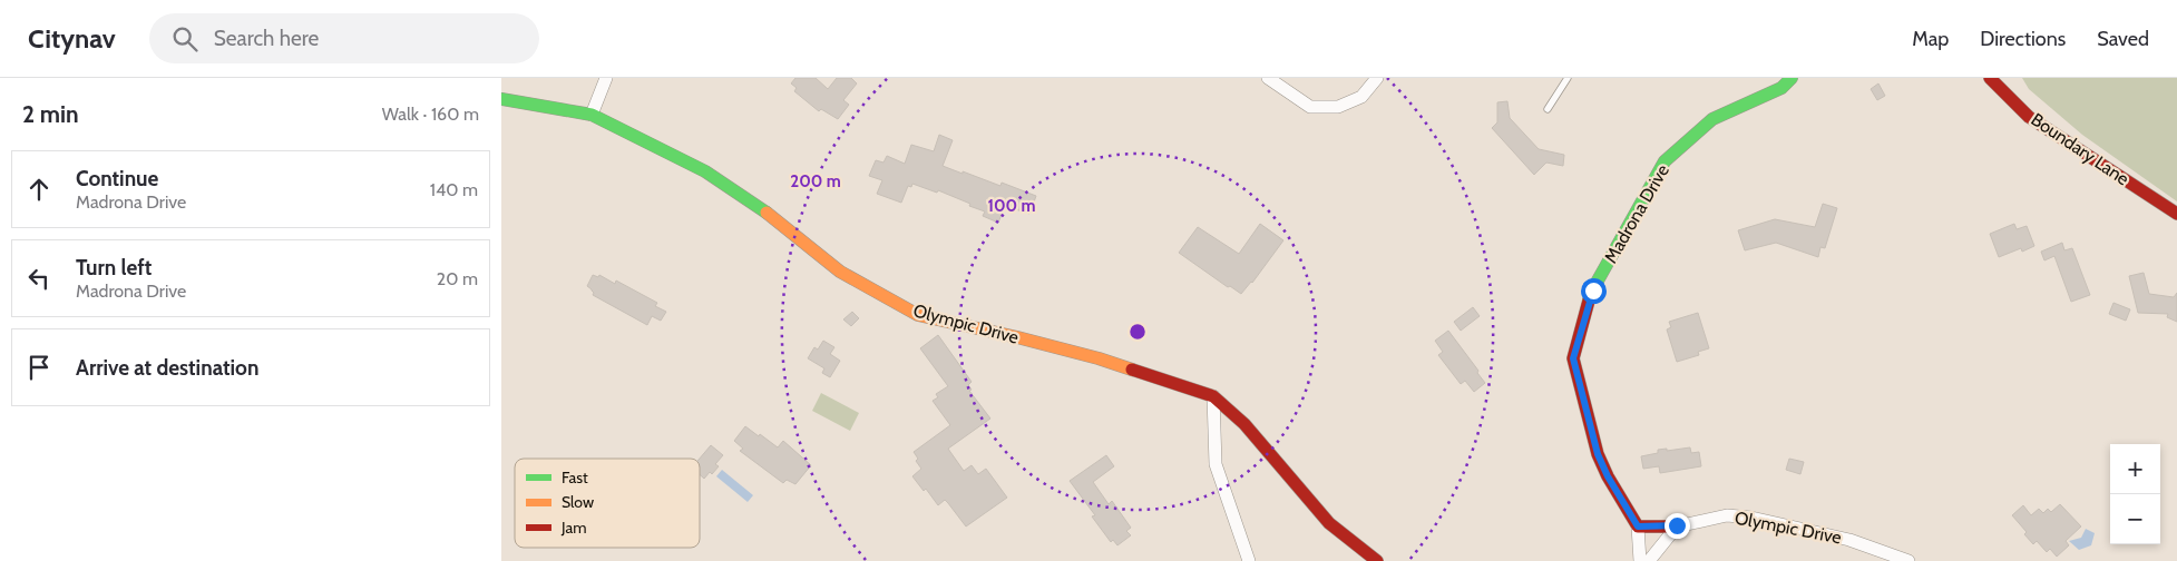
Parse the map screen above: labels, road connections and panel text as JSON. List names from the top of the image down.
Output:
{
  "streets": {
    "street": ["Boundary Lane", "Madrona Drive", "Olympic Drive"]
  },
  "legend": ["Fast", "Slow", "Jam"],
  "page": {
    "header": "Citynav",
    "search": "Search here",
    "nav": ["Map", "Directions", "Saved"],
    "heading": ["2 min", "Walk · 160 m"],
    "list": [
      ["Continue", "Madrona Drive", "140 m"],
      ["Turn left", "Madrona Drive", "20 m"],
      "Arrive at destination"
    ],
    "map_buttons": ["+", "−"]
  },
  "rings": ["200 m", "100 m"]
}
